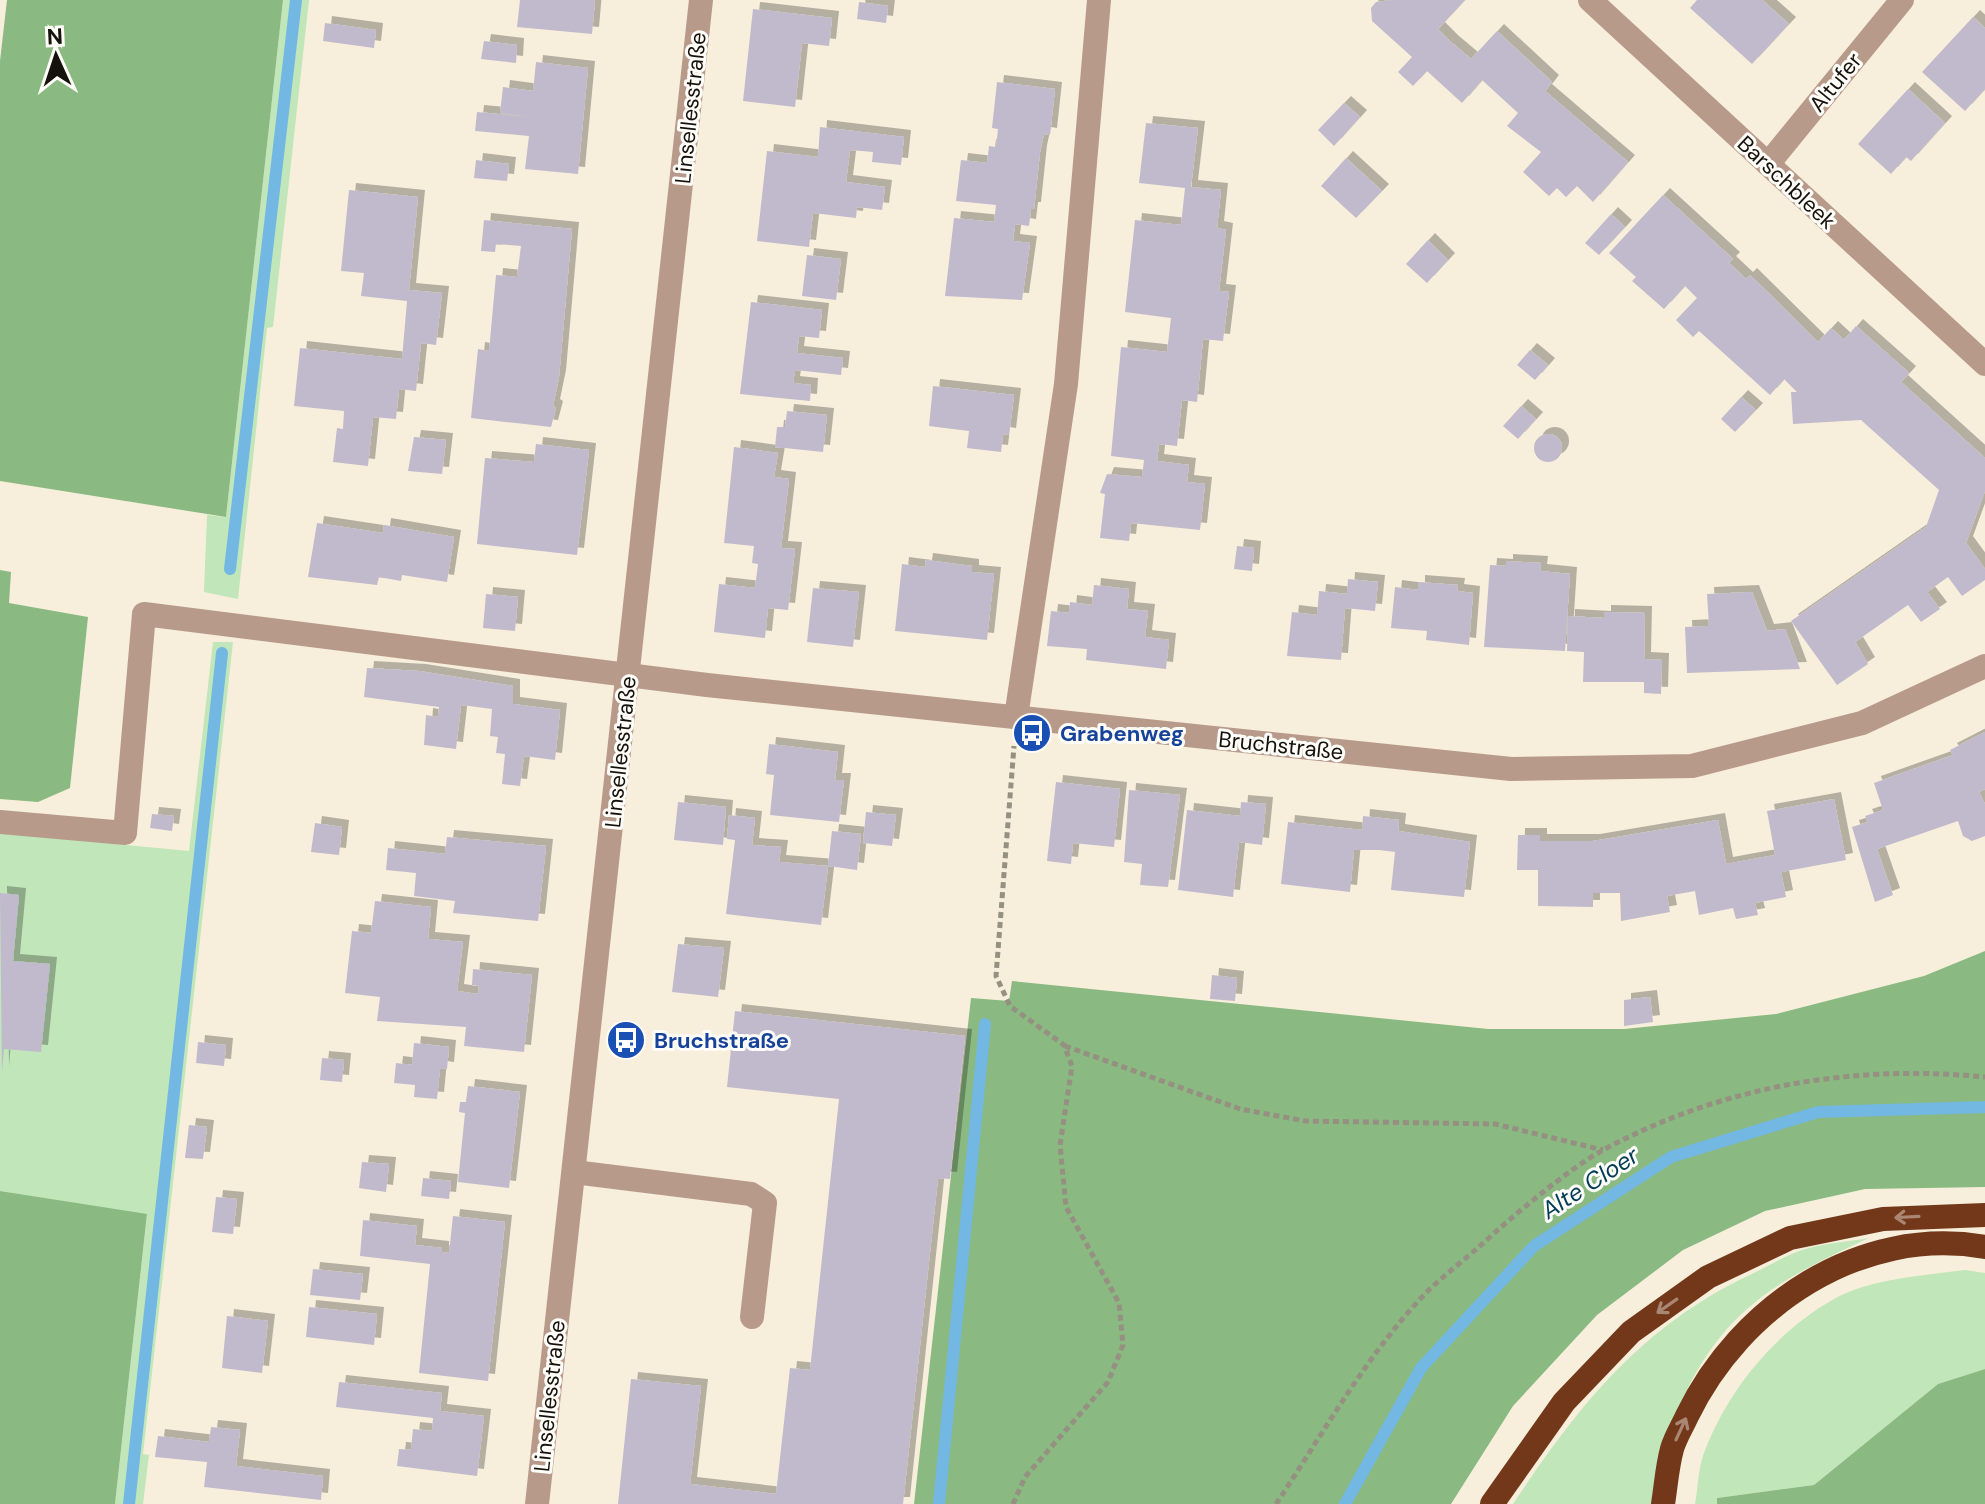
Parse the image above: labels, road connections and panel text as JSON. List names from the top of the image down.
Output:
{
  "streets": {
    "street": [
      "Altufer",
      "Linsellesstraße",
      "Barschbleek",
      "Bruchstraße"
    ]
  },
  "crossings": [
    ["Altufer", "Barschbleek"],
    ["Linsellesstraße", "Bruchstraße"]
  ],
  "water": ["Alte Cloer"],
  "places": {
    "bus stop": ["Grabenweg", "Bruchstraße"]
  },
  "north": "top"
}
